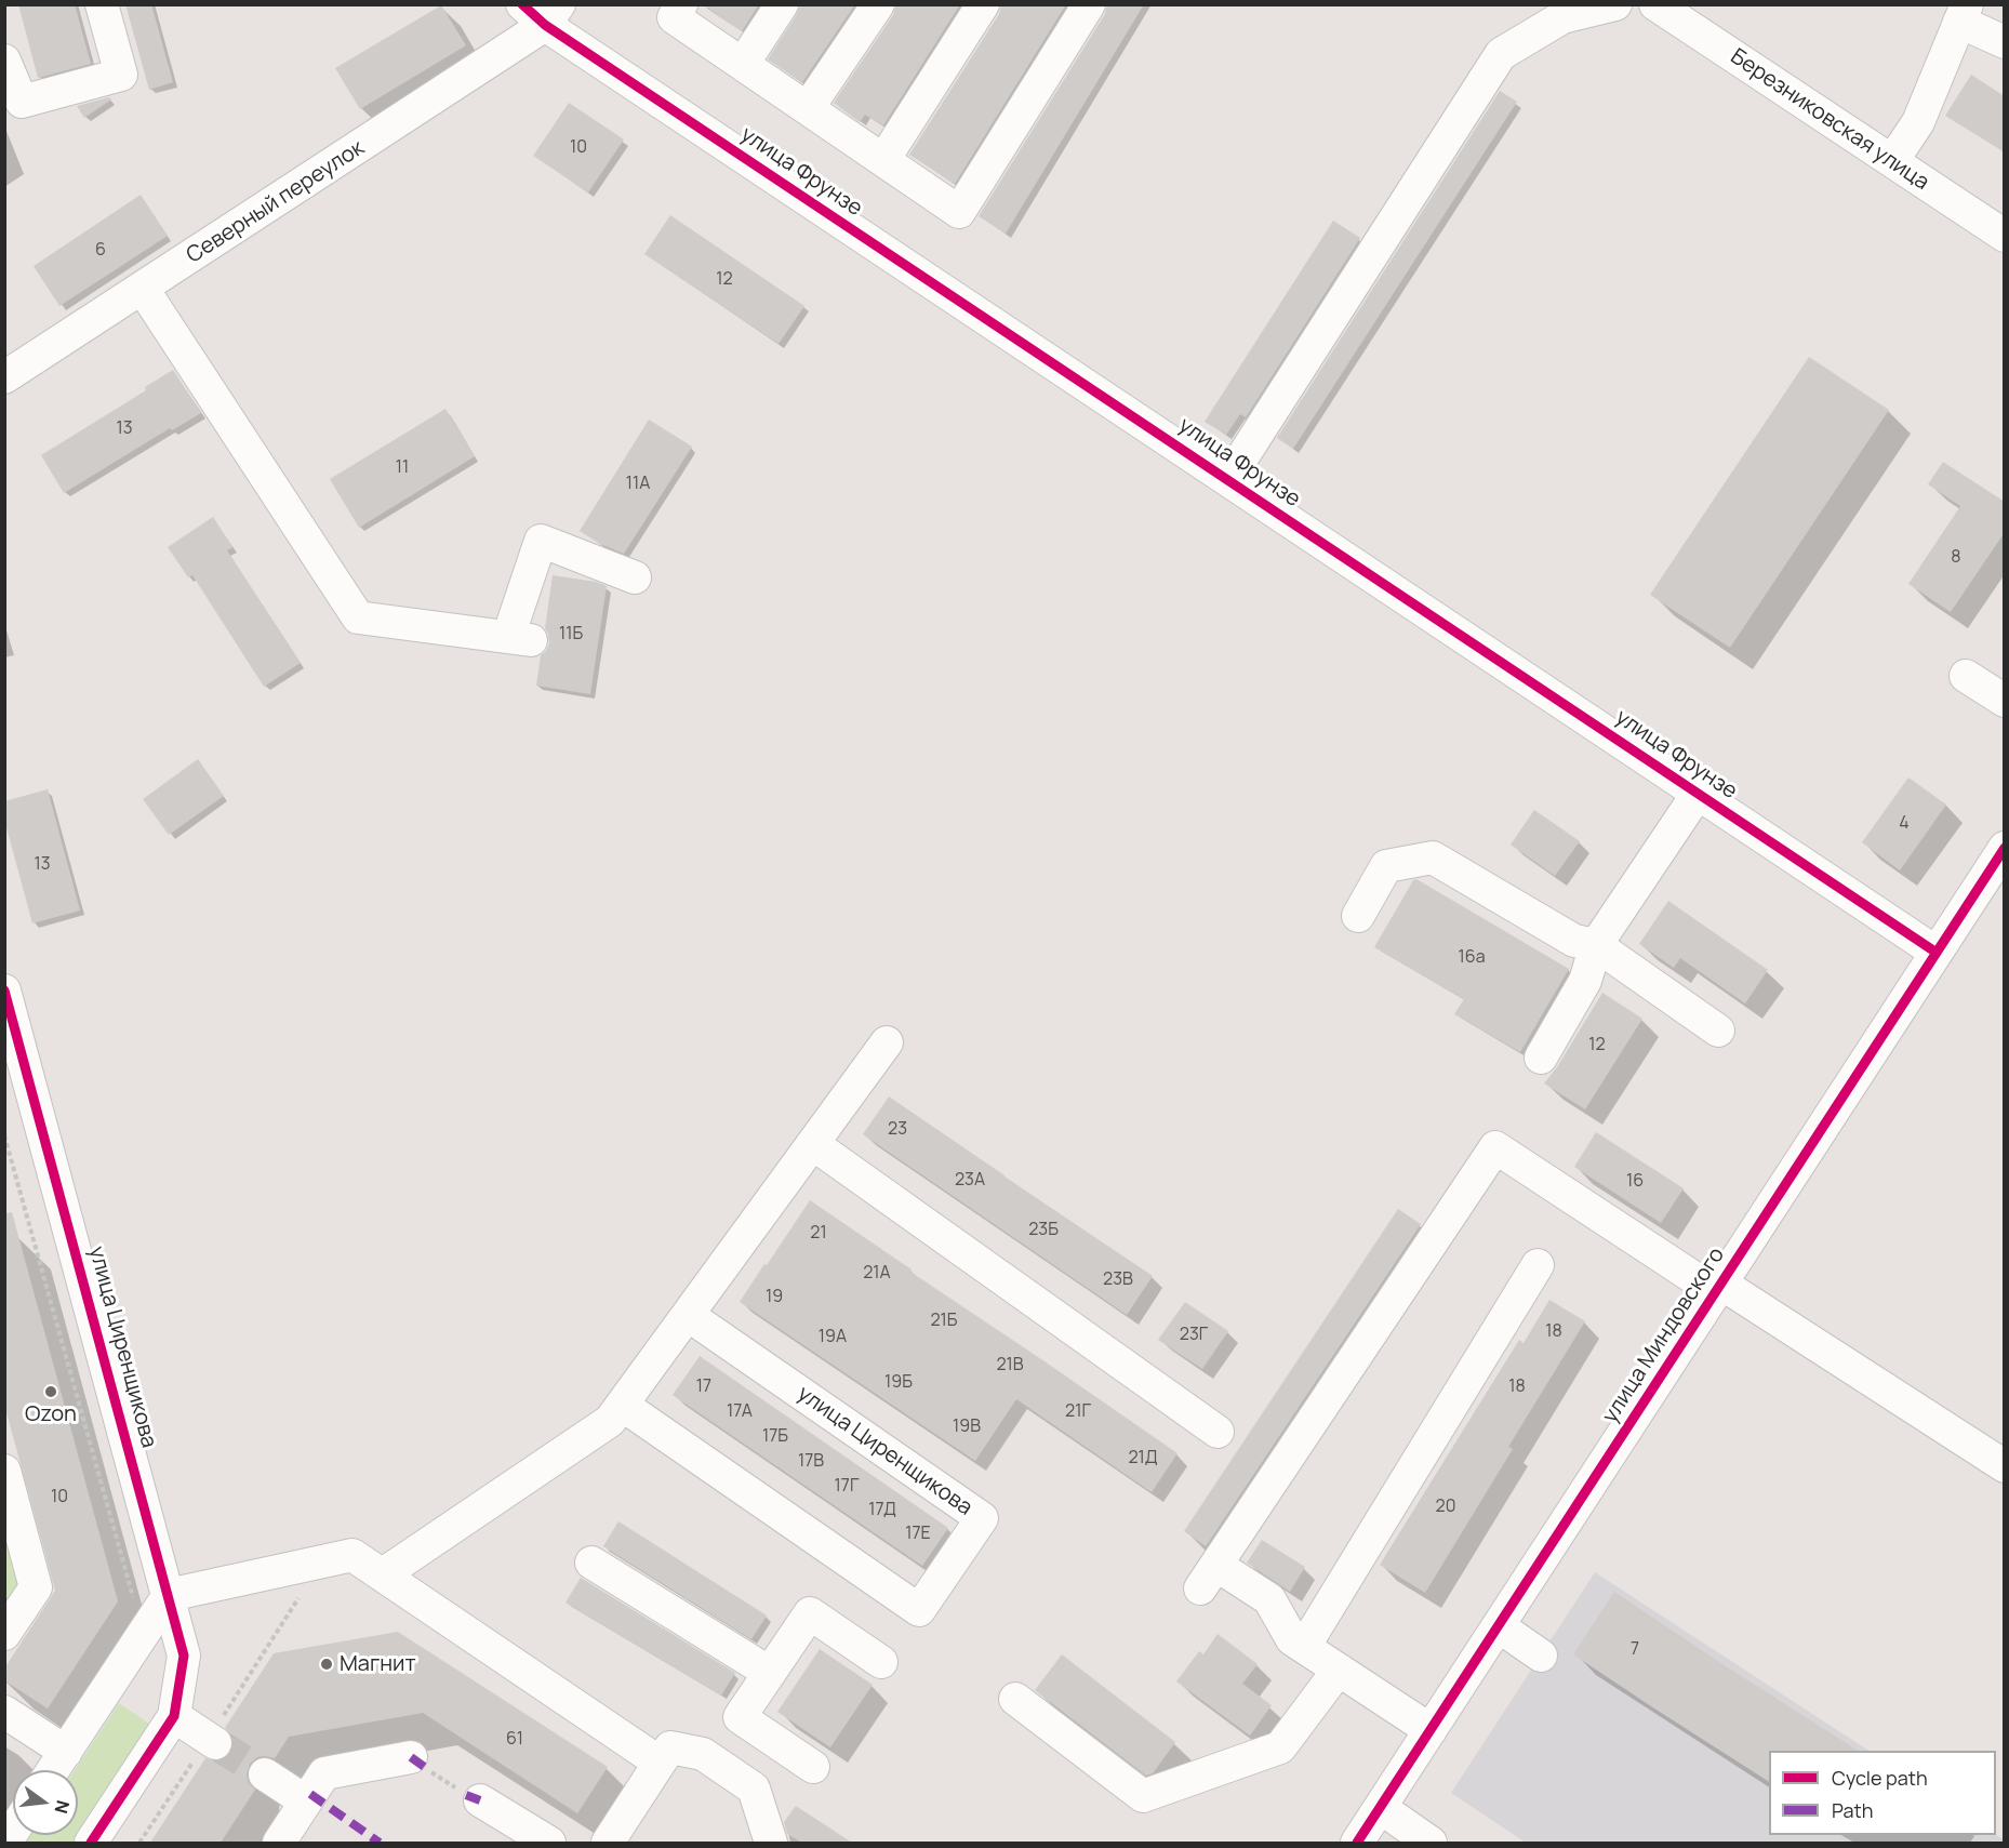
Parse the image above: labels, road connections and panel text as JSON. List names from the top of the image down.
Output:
{
  "streets": {
    "street": [
      "Березниковская улица",
      "улица Фрунзе",
      "Северный переулок",
      "улица Миндовского",
      "улица Циренщикова"
    ]
  },
  "crossings": [
    ["улица Фрунзе", "Северный переулок"],
    ["улица Фрунзе", "улица Миндовского"]
  ],
  "places": ["Ozon", "Магнит"],
  "house_numbers": [
    "10",
    "6",
    "12",
    "13",
    "11",
    "11А",
    "8",
    "11Б",
    "4",
    "13",
    "16а",
    "12",
    "23",
    "23А",
    "16",
    "23Б",
    "21",
    "21А",
    "23В",
    "19",
    "21Б",
    "18",
    "23Г",
    "19А",
    "21В",
    "19Б",
    "17",
    "18",
    "17А",
    "21Г",
    "19В",
    "17Б",
    "21Д",
    "17В",
    "17Г",
    "10",
    "20",
    "17Д",
    "17Е",
    "7",
    "61"
  ],
  "legend": ["Cycle path", "Path"],
  "north": "right"
}
